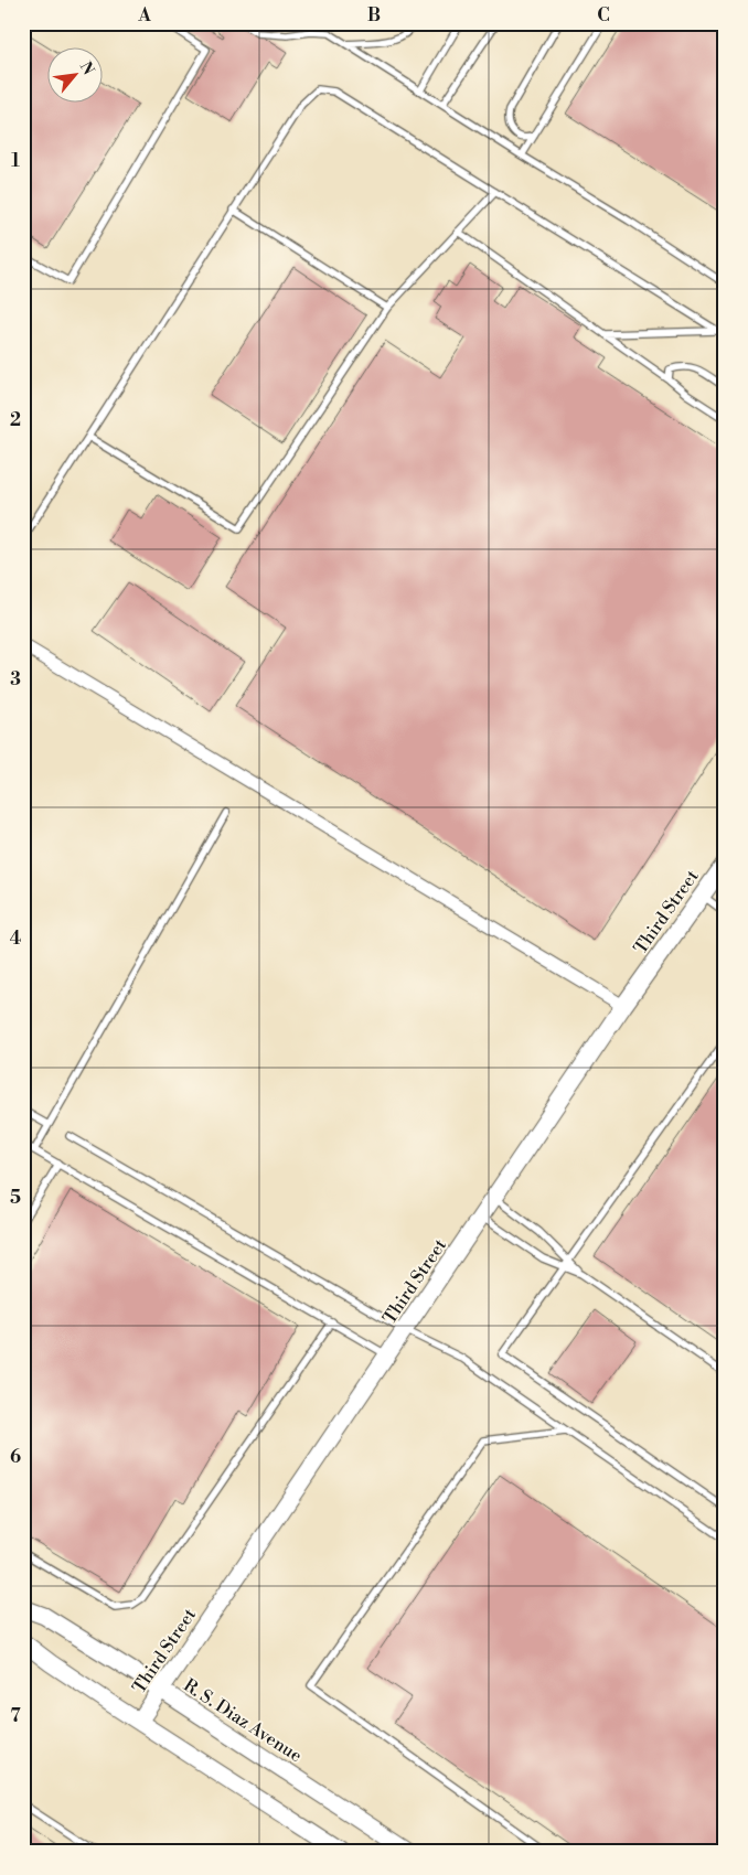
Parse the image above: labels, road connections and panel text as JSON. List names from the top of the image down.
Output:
{
  "streets": {
    "street": ["Third Street", "R. S. Diaz Avenue"]
  },
  "crossings": [
    ["Third Street", "R. S. Diaz Avenue"]
  ],
  "north": "top right",
  "grid": {
    "columns": ["A", "B", "C"],
    "rows": [
      "1",
      "2",
      "3",
      "4",
      "5",
      "6",
      "7"
    ]
  }
}
